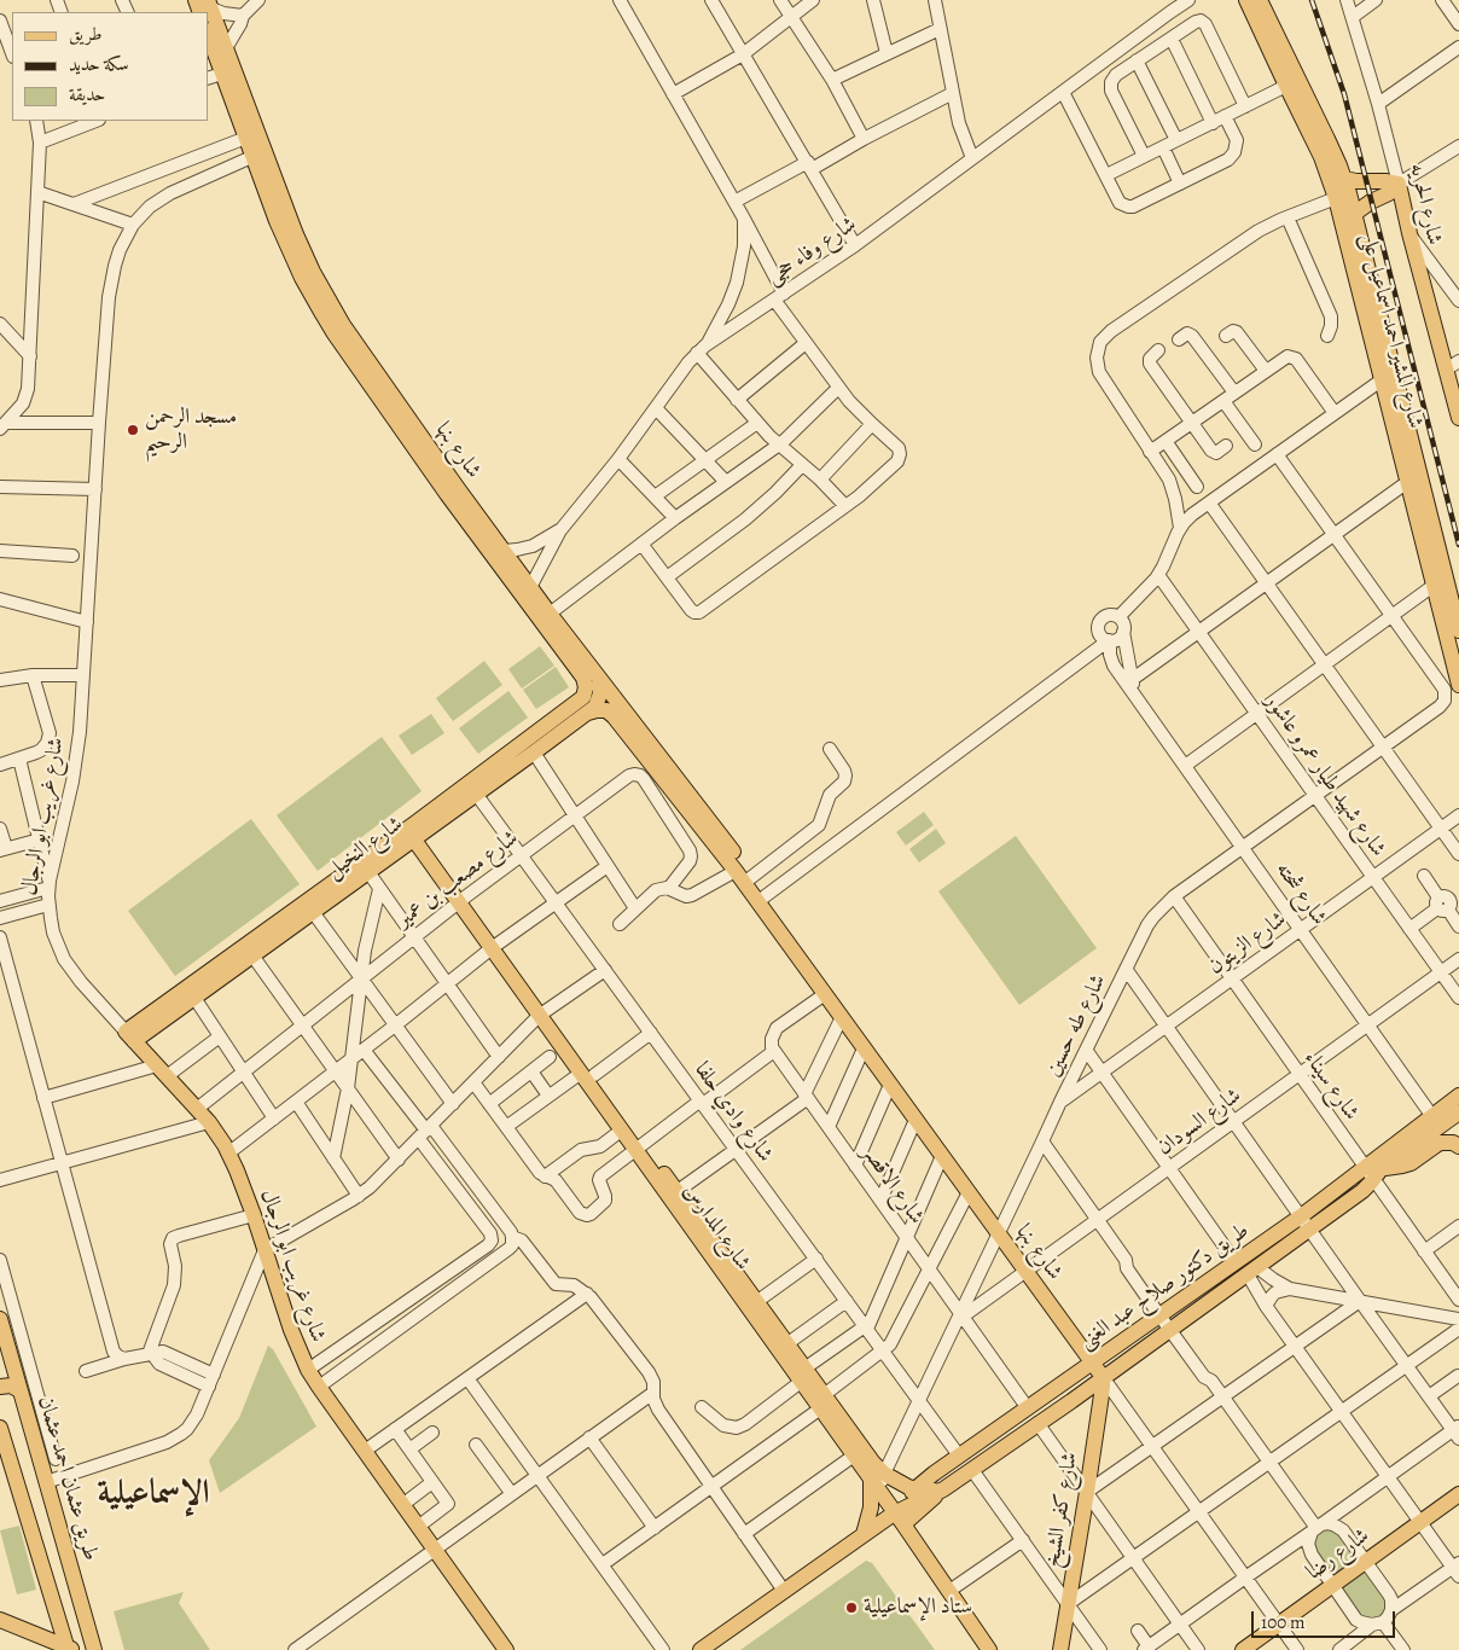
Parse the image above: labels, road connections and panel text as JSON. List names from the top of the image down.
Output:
{
  "streets": {
    "main road": [
      "شارع الحريه",
      "شارع المشير احمد اسماعيل على",
      "شارع بنها",
      "شارع غريب ابو الرجال",
      "شارع النخيل",
      "شارع المدارس",
      "طريق دكتور صلاح عبد الغنى",
      "طريق عثمان احمد عثمان",
      "شارع كفر الشيخ",
      "شارع رضا"
    ],
    "street": [
      "شارع وفاء حجى",
      "شارع شهيد طيار عمرو عاشور",
      "شارع مصعب بن عمير",
      "شارع شحته",
      "شارع الزيتون",
      "شارع طه حسين",
      "شارع سيناء",
      "شارع وادي حلفا",
      "شارع السودان",
      "شارع الاقصر"
    ]
  },
  "crossings": [
    ["شارع وفاء حجى", "شارع بنها"],
    ["شارع بنها", "شارع غريب ابو الرجال"],
    ["شارع بنها", "شارع النخيل"],
    ["شارع بنها", "شارع طه حسين"],
    ["شارع بنها", "شارع السودان"],
    ["شارع بنها", "طريق دكتور صلاح عبد الغنى"],
    ["شارع بنها", "شارع كفر الشيخ"],
    ["شارع بنها", "شارع رضا"],
    ["شارع شهيد طيار عمرو عاشور", "شارع الزيتون"],
    ["شارع شهيد طيار عمرو عاشور", "شارع طه حسين"],
    ["شارع شهيد طيار عمرو عاشور", "شارع السودان"],
    ["شارع غريب ابو الرجال", "شارع النخيل"],
    ["شارع غريب ابو الرجال", "شارع مصعب بن عمير"],
    ["شارع النخيل", "شارع وادي حلفا"],
    ["شارع النخيل", "شارع المدارس"],
    ["شارع مصعب بن عمير", "شارع وادي حلفا"],
    ["شارع مصعب بن عمير", "شارع المدارس"],
    ["شارع شحته", "شارع الزيتون"],
    ["شارع شحته", "شارع طه حسين"],
    ["شارع شحته", "شارع السودان"],
    ["شارع شحته", "طريق دكتور صلاح عبد الغنى"],
    ["شارع الزيتون", "شارع طه حسين"],
    ["شارع الزيتون", "شارع سيناء"],
    ["شارع طه حسين", "شارع سيناء"],
    ["شارع طه حسين", "شارع وادي حلفا"],
    ["شارع طه حسين", "شارع السودان"],
    ["شارع طه حسين", "شارع الاقصر"],
    ["شارع طه حسين", "شارع المدارس"],
    ["شارع سيناء", "شارع السودان"],
    ["شارع سيناء", "طريق دكتور صلاح عبد الغنى"],
    ["شارع وادي حلفا", "طريق دكتور صلاح عبد الغنى"],
    ["شارع السودان", "شارع الاقصر"],
    ["شارع الاقصر", "طريق دكتور صلاح عبد الغنى"],
    ["شارع المدارس", "طريق دكتور صلاح عبد الغنى"],
    ["طريق دكتور صلاح عبد الغنى", "شارع كفر الشيخ"]
  ],
  "districts": ["الإسماعيلية"],
  "places": ["مسجد الرحمن الرحيم", "ستاد الإسماعيلية"],
  "legend": ["طريق", "سكة حديد", "حديقة"],
  "scale_bar": "100 m"
}
